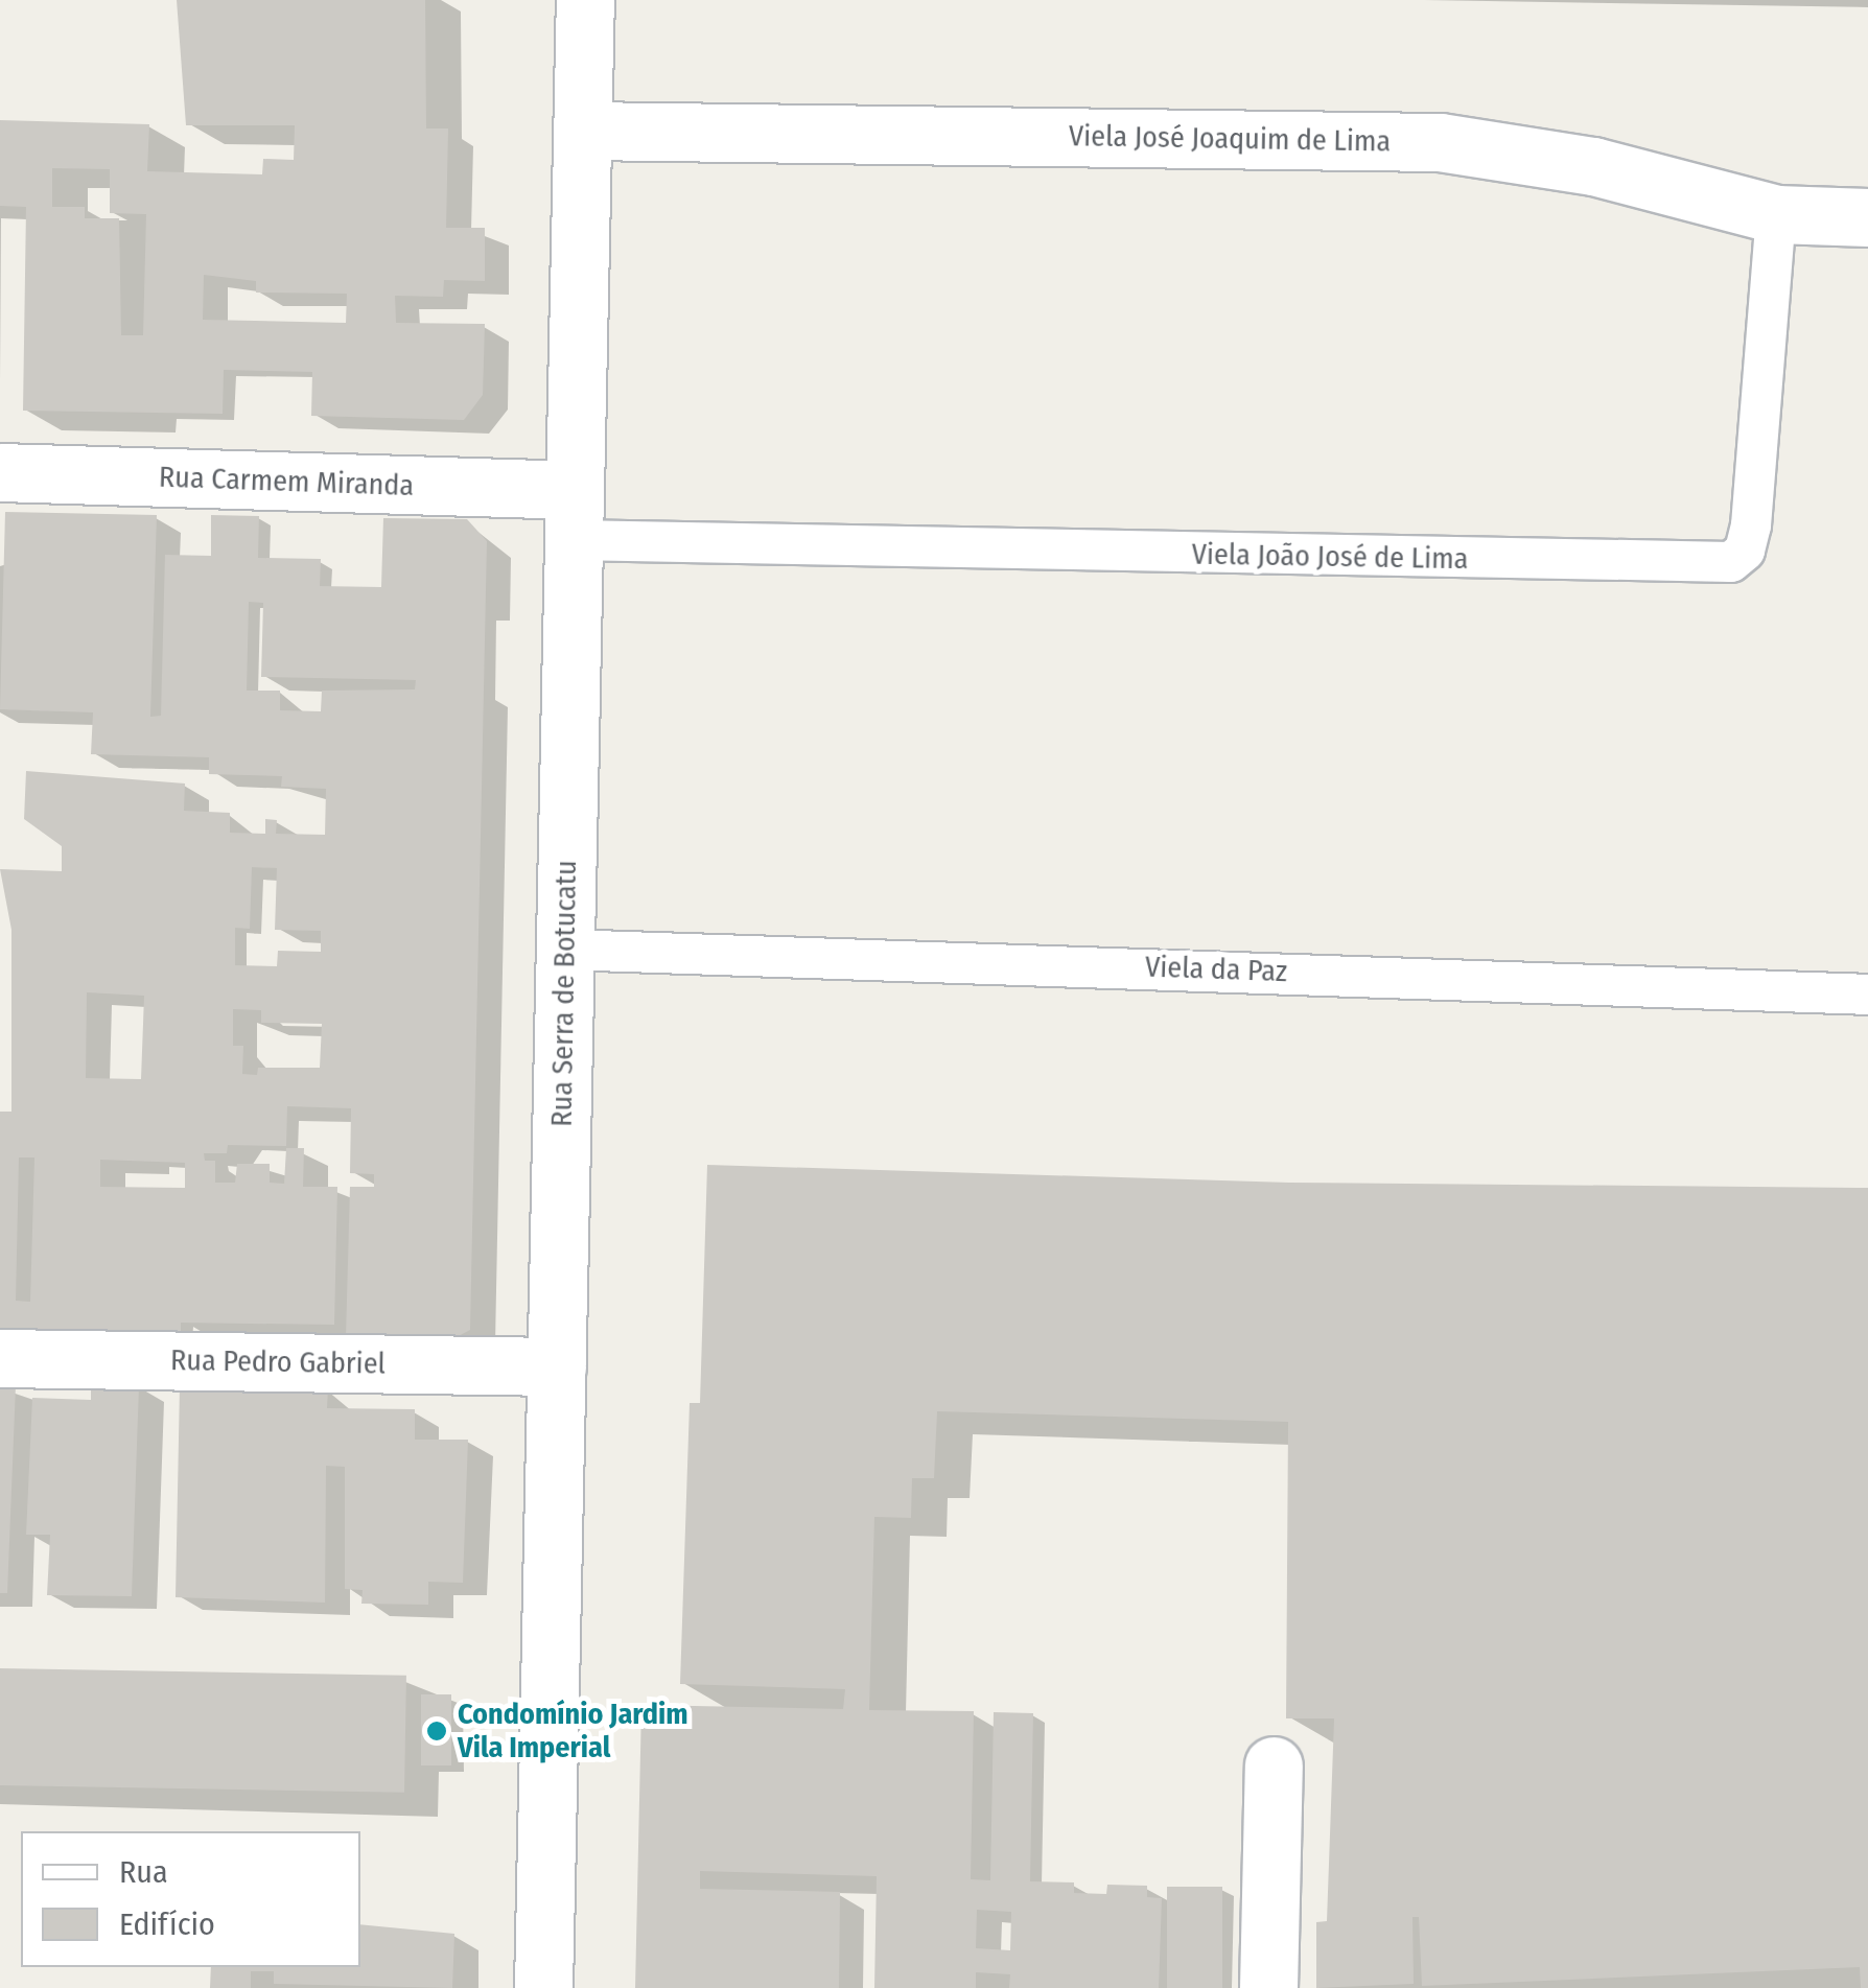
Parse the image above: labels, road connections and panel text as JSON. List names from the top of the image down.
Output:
{
  "streets": {
    "street": [
      "Viela José Joaquim de Lima",
      "Rua Carmem Miranda",
      "Rua Serra de Botucatu",
      "Rua Pedro Gabriel"
    ],
    "lane": ["Viela João José de Lima", "Viela da Paz"]
  },
  "crossings": [
    ["Viela José Joaquim de Lima", "Viela João José de Lima"],
    ["Viela José Joaquim de Lima", "Rua Serra de Botucatu"],
    ["Rua Carmem Miranda", "Viela João José de Lima"],
    ["Rua Carmem Miranda", "Rua Serra de Botucatu"],
    ["Viela João José de Lima", "Rua Serra de Botucatu"],
    ["Viela da Paz", "Rua Serra de Botucatu"],
    ["Rua Serra de Botucatu", "Rua Pedro Gabriel"]
  ],
  "places": ["Condomínio Jardim Vila Imperial"],
  "legend": ["Rua", "Edifício"]
}
